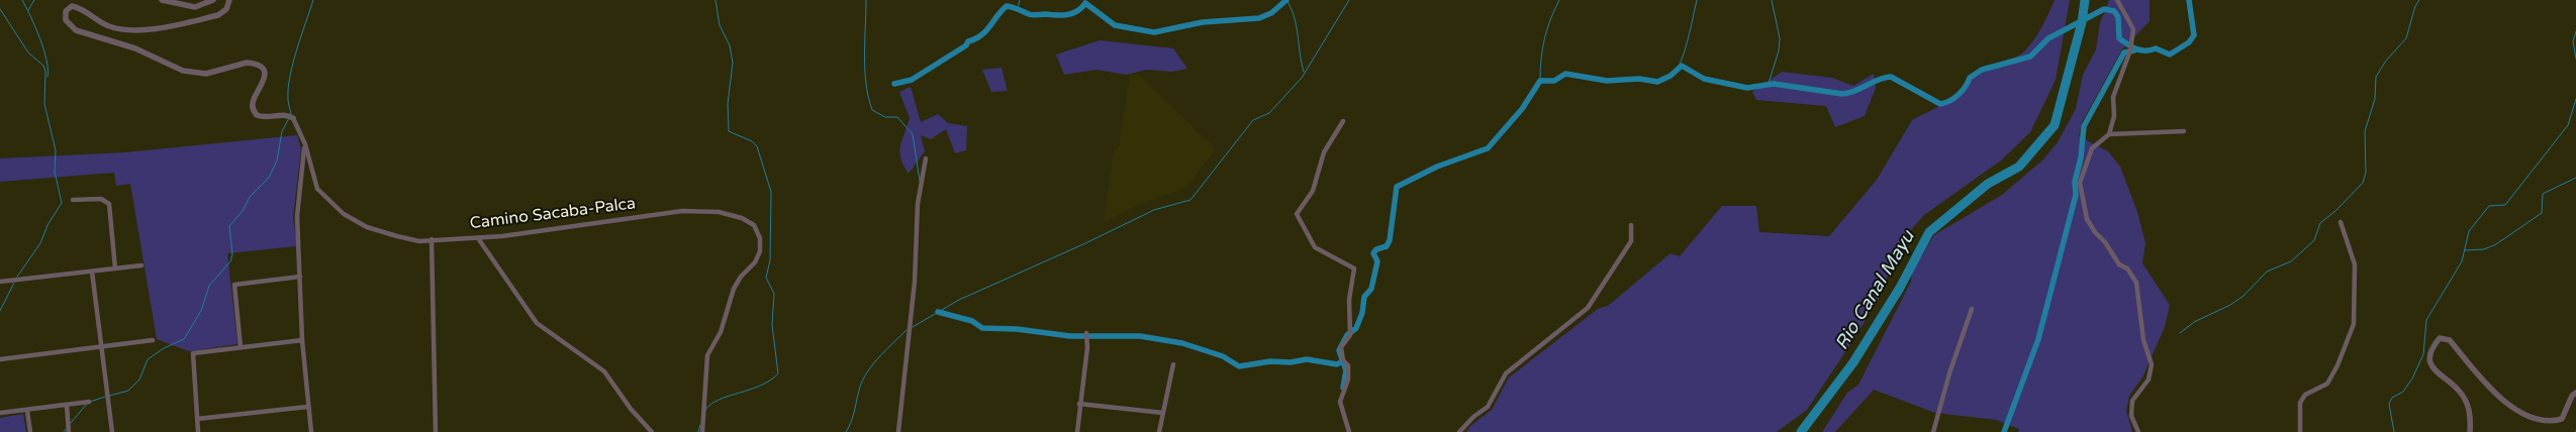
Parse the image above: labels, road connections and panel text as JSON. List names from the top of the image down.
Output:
{
  "streets": {
    "street": ["Camino Sacaba-Palca"]
  },
  "water": ["Rio Canal Mayu"]
}
